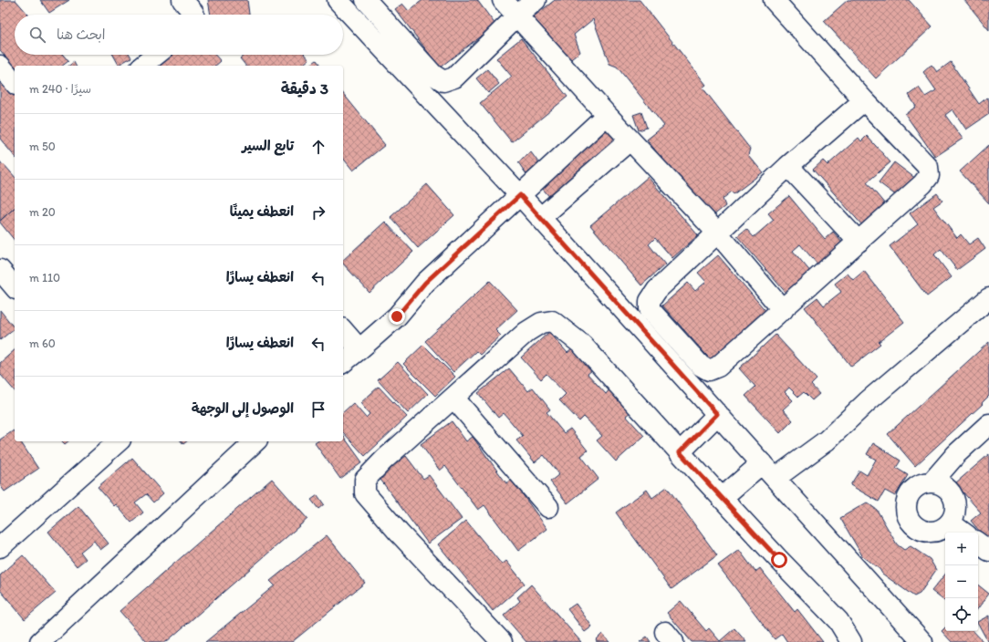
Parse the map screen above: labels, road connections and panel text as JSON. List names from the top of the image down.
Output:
{
  "page": {
    "search": "ابحث هنا",
    "heading": ["3 دقيقة", "سيرًا · 240 m"],
    "list": [
      ["تابع السير", "50 m"],
      ["انعطف يمينًا", "20 m"],
      ["انعطف يسارًا", "110 m"],
      ["انعطف يسارًا", "60 m"],
      "الوصول إلى الوجهة"
    ],
    "map_buttons": ["+", "−"]
  }
}
